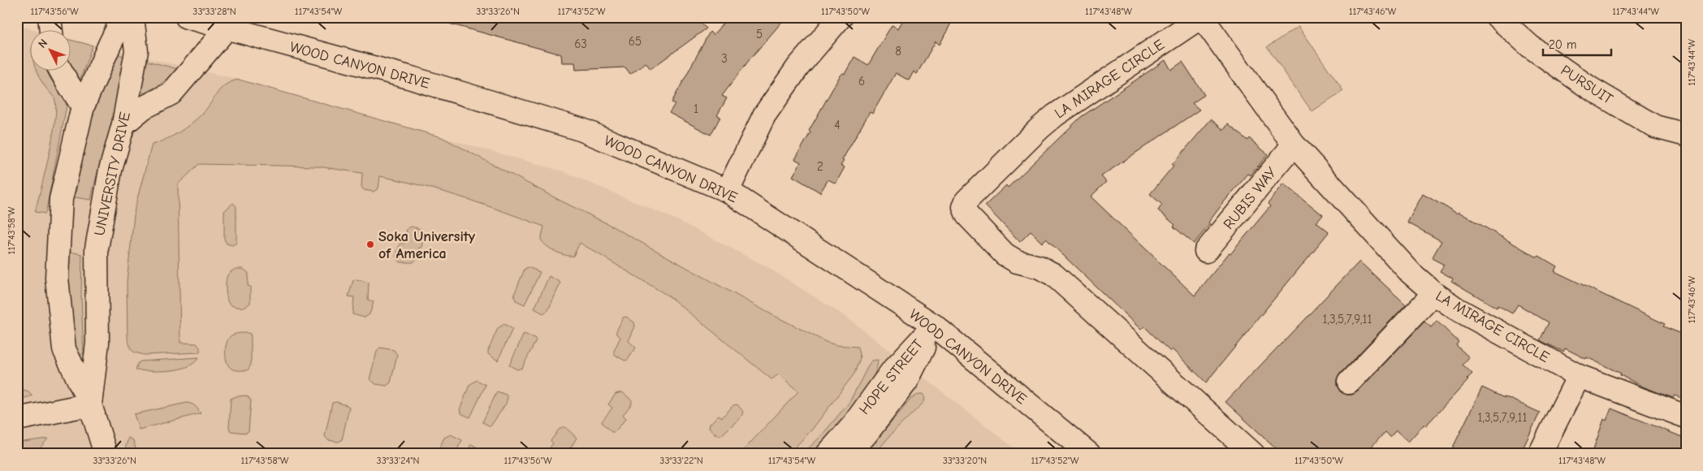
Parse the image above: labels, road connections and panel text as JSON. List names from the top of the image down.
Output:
{
  "streets": {
    "street": [
      "WOOD CANYON DRIVE",
      "LA MIRAGE CIRCLE",
      "PURSUIT",
      "UNIVERSITY DRIVE",
      "RUBIS WAY",
      "HOPE STREET"
    ]
  },
  "crossings": [
    ["WOOD CANYON DRIVE", "HOPE STREET"],
    ["LA MIRAGE CIRCLE", "RUBIS WAY"]
  ],
  "places": ["Soka University of America"],
  "house_numbers": [
    "5",
    "65",
    "63",
    "8",
    "3",
    "6",
    "1",
    "4",
    "2",
    "1,3,5,7,9,11",
    "1,3,5,7,9,11"
  ],
  "scale_bar": "20 m",
  "north": "top left",
  "coordinates": [
    "117°43'56\"W",
    "33°33'28\"N",
    "117°43'54\"W",
    "33°33'26\"N",
    "117°43'52\"W",
    "117°43'50\"W",
    "117°43'48\"W",
    "117°43'46\"W",
    "117°43'44\"W",
    "117°43'58\"W",
    "33°33'24\"N",
    "33°33'22\"N",
    "33°33'20\"N"
  ]
}
